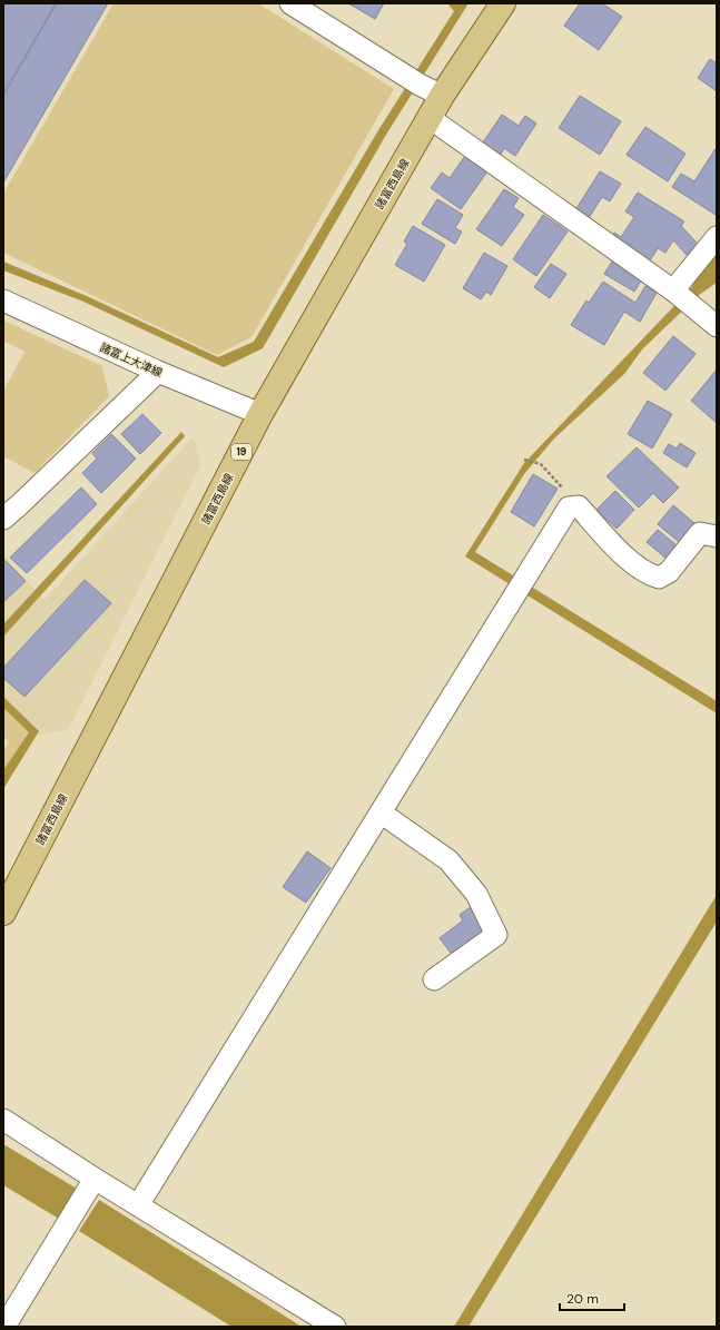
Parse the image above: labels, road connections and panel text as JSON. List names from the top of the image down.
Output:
{
  "streets": {
    "main road": ["諸富西島線", "19"],
    "street": ["諸富上大津線"]
  },
  "crossings": [
    ["諸富西島線", "諸富上大津線"]
  ],
  "scale_bar": "20 m"
}
